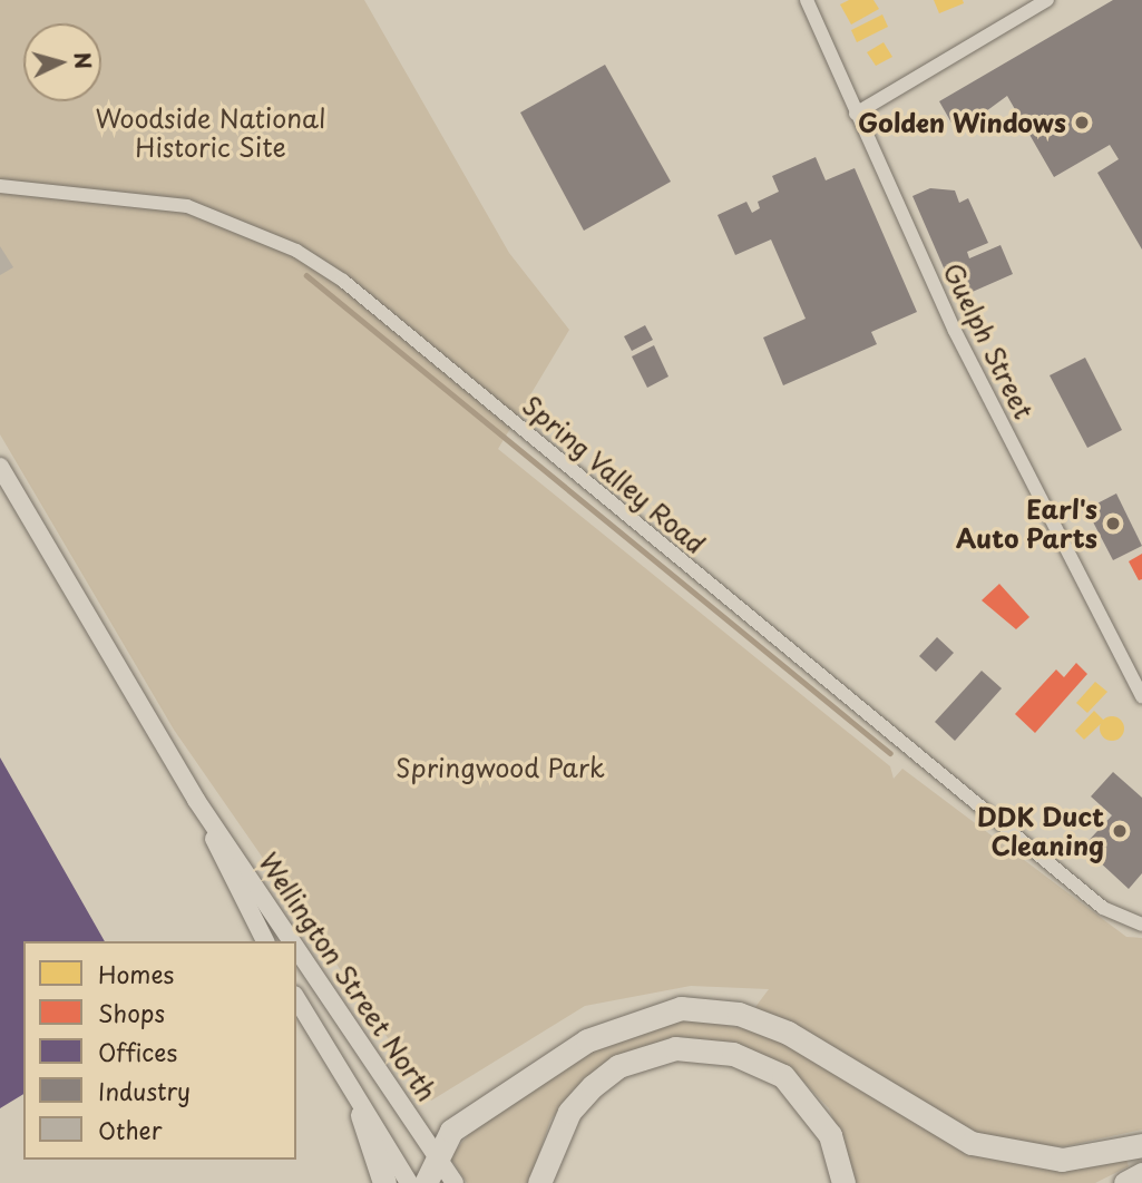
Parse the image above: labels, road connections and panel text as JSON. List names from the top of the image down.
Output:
{
  "streets": {
    "street": ["Guelph Street", "Spring Valley Road", "Wellington Street North"]
  },
  "parks": ["Woodside National Historic Site", "Springwood Park"],
  "places": ["Golden Windows", "Earl's Auto Parts", "DDK Duct Cleaning"],
  "legend": [
    "Homes",
    "Shops",
    "Offices",
    "Industry",
    "Other"
  ],
  "north": "right"
}
